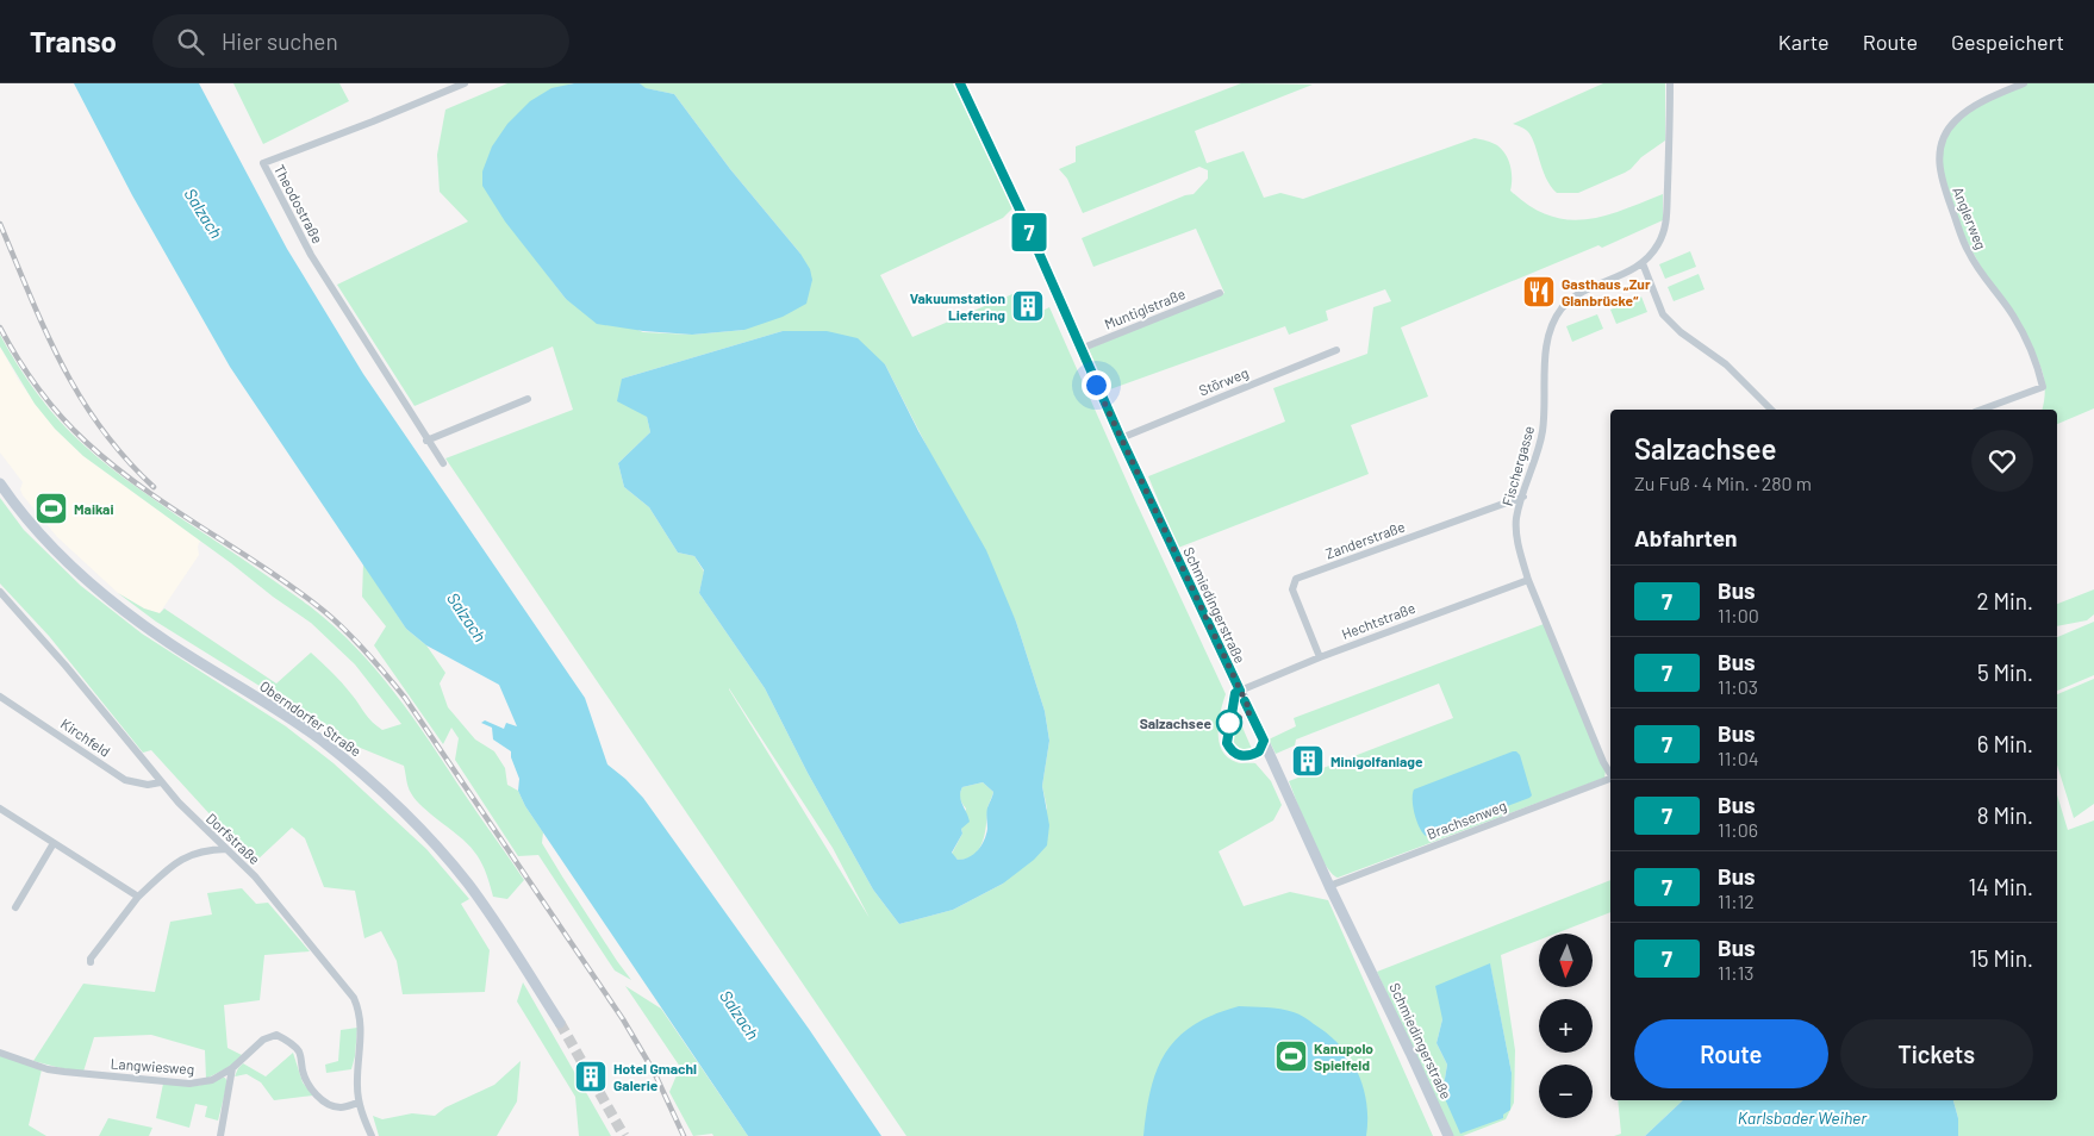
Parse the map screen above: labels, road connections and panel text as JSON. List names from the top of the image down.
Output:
{
  "streets": {
    "street": [
      "Theodostraße",
      "Anglerweg",
      "Muntiglstraße",
      "Störweg",
      "Fischergasse",
      "Zanderstraße",
      "Schmiedingerstraße",
      "Hechtstraße",
      "Oberndorfer Straße",
      "Kirchfeld",
      "Brachsenweg",
      "Dorfstraße",
      "Langwiesweg"
    ]
  },
  "crossings": [
    ["Muntiglstraße", "Schmiedingerstraße"],
    ["Störweg", "Schmiedingerstraße"],
    ["Fischergasse", "Zanderstraße"],
    ["Fischergasse", "Hechtstraße"],
    ["Zanderstraße", "Hechtstraße"],
    ["Schmiedingerstraße", "Hechtstraße"],
    ["Schmiedingerstraße", "Brachsenweg"],
    ["Kirchfeld", "Dorfstraße"],
    ["Dorfstraße", "Langwiesweg"]
  ],
  "water": ["Salzach", "Karlsbader Weiher"],
  "places": {
    "restaurant": ["Gasthaus „Zur Glanbrücke“"],
    "building": ["Vakuumstation Liefering", "Minigolfanlage", "Hotel Gmachl Galerie"],
    "sports": ["Maikai", "Kanupolo Spielfeld"],
    "other": ["Salzachsee"]
  },
  "lines": ["bus line 7"],
  "north": "bottom",
  "page": {
    "header": "Transo",
    "search": "Hier suchen",
    "nav": ["Karte", "Route", "Gespeichert"],
    "on_map": "7",
    "heading": [
      ["Salzachsee", "Zu Fuß · 4 Min. · 280 m"],
      "Abfahrten"
    ],
    "list": [
      {
        "mark": "7",
        "name": "Bus",
        "note": "11:00",
        "value": "2 Min."
      },
      {
        "mark": "7",
        "name": "Bus",
        "note": "11:03",
        "value": "5 Min."
      },
      {
        "mark": "7",
        "name": "Bus",
        "note": "11:04",
        "value": "6 Min."
      },
      {
        "mark": "7",
        "name": "Bus",
        "note": "11:06",
        "value": "8 Min."
      },
      {
        "mark": "7",
        "name": "Bus",
        "note": "11:12",
        "value": "14 Min."
      },
      {
        "mark": "7",
        "name": "Bus",
        "note": "11:13",
        "value": "15 Min."
      }
    ],
    "map_buttons": ["+", "−"],
    "buttons": ["Route", "Tickets"]
  }
}
